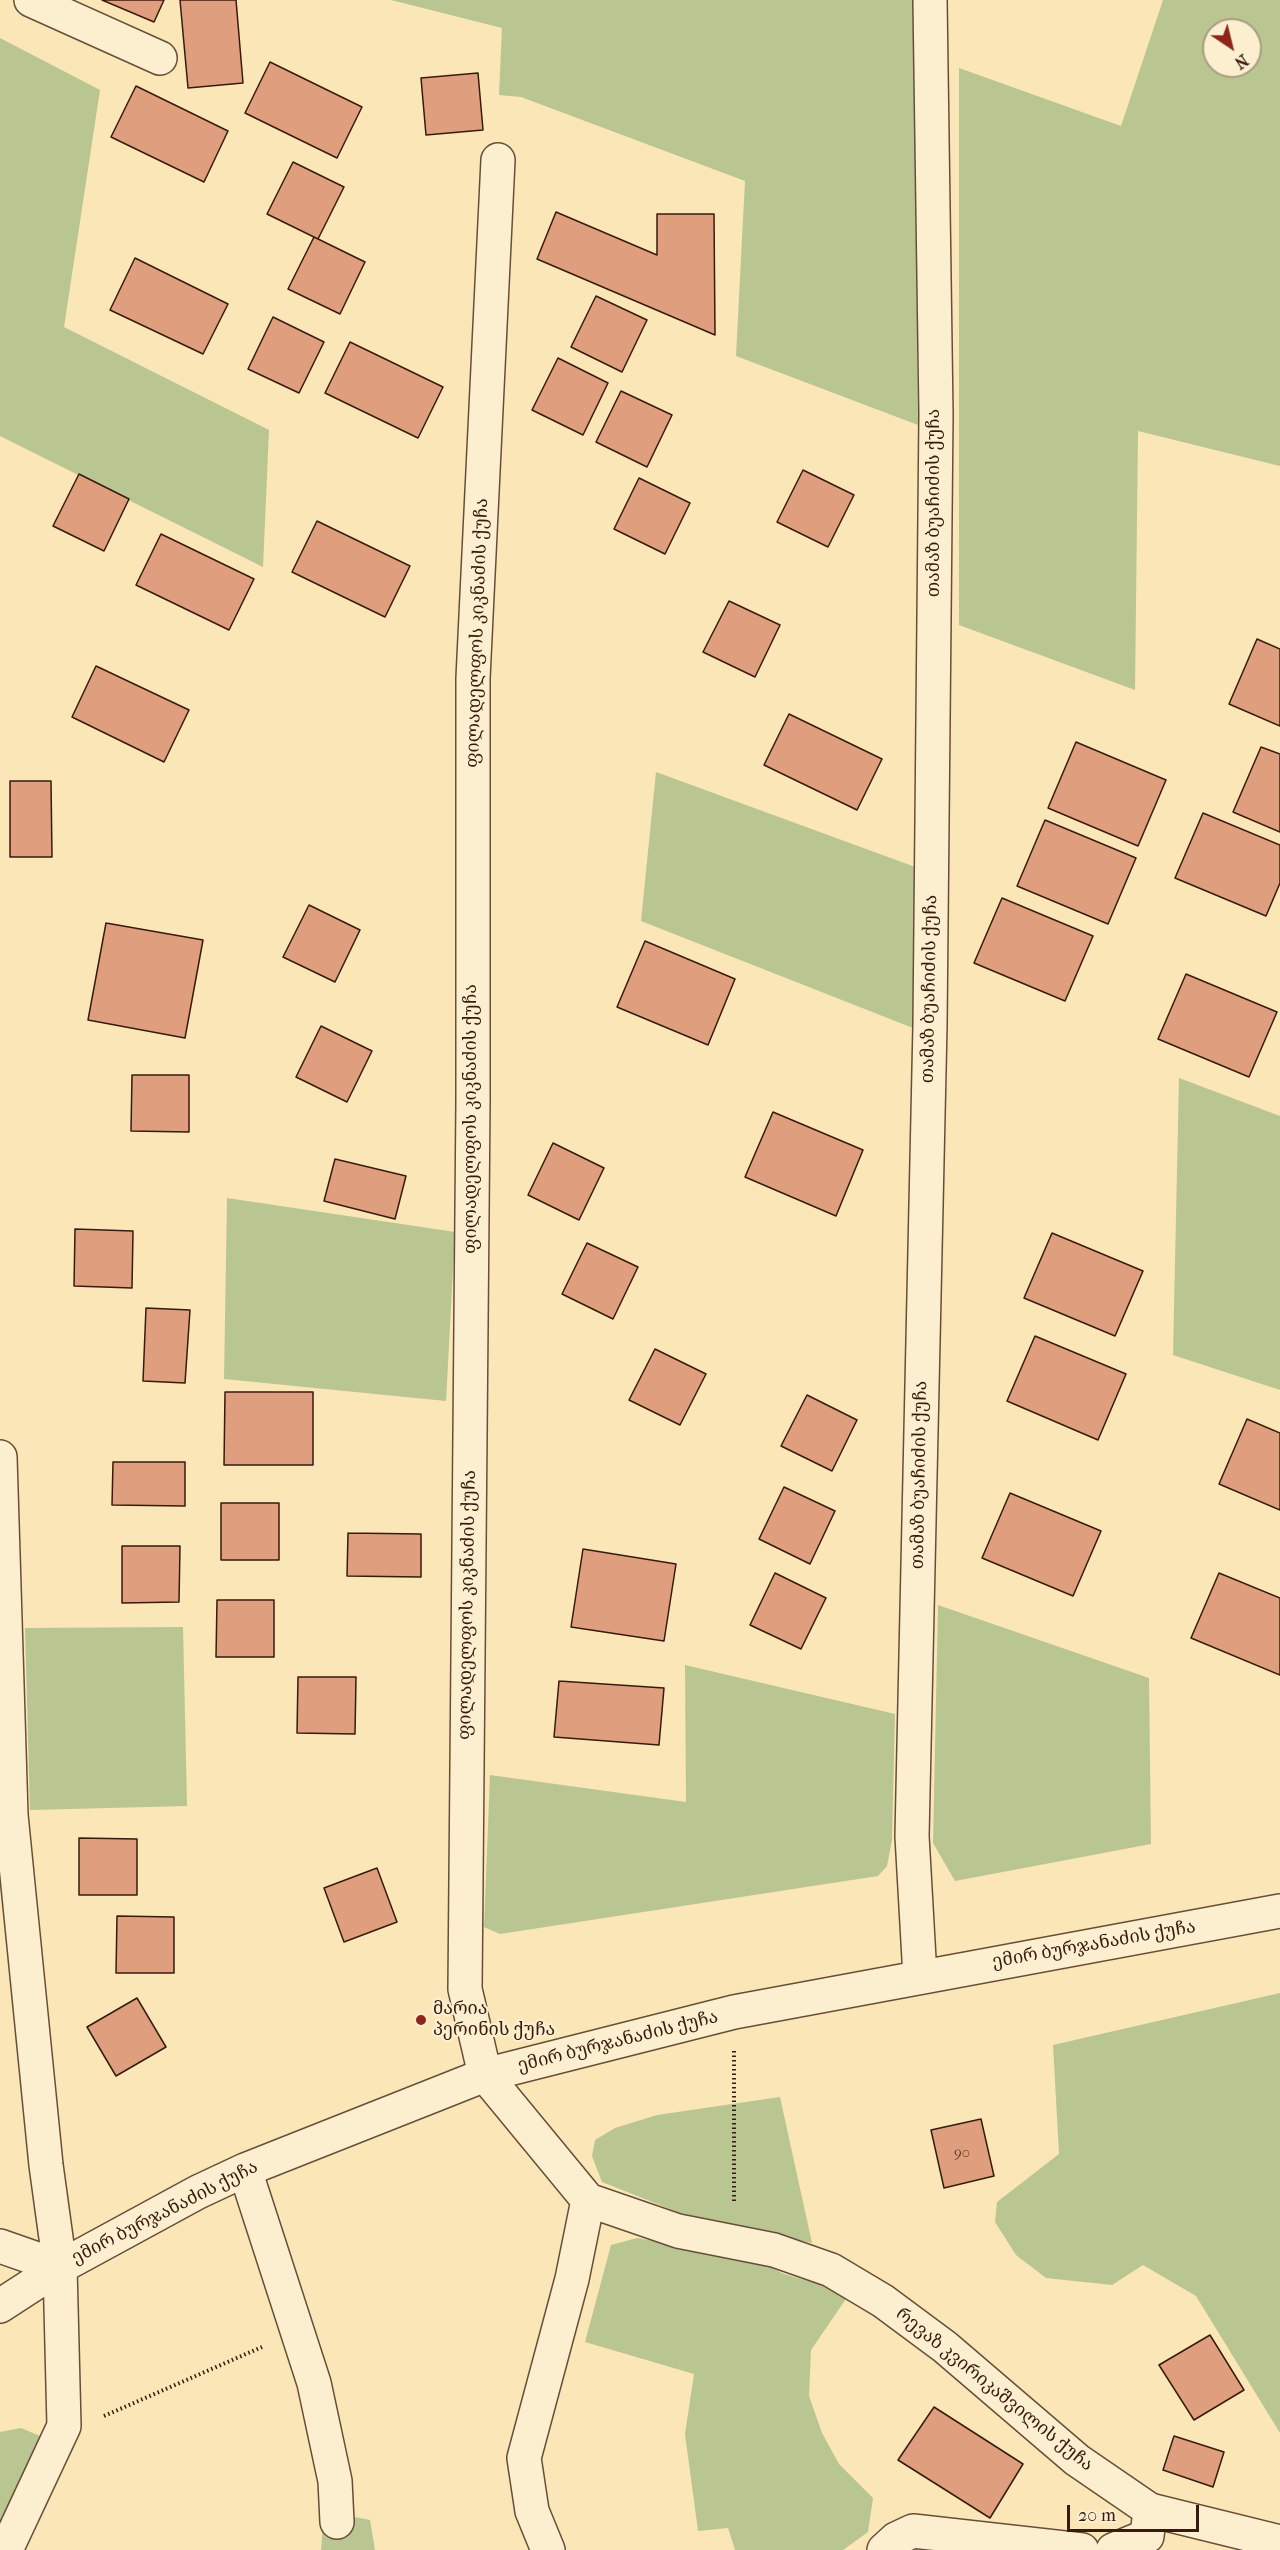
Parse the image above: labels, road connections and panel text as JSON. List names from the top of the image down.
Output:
{
  "streets": {
    "street": [
      "თამაზ ბუაჩიძის ქუჩა",
      "ფილადელფოს კიკნაძის ქუჩა",
      "ემირ ბურჯანაძის ქუჩა",
      "რევაზ კვირიკაშვილის ქუჩა"
    ]
  },
  "crossings": [
    ["თამაზ ბუაჩიძის ქუჩა", "ემირ ბურჯანაძის ქუჩა"],
    ["ფილადელფოს კიკნაძის ქუჩა", "ემირ ბურჯანაძის ქუჩა"]
  ],
  "places": ["მარია პერინის ქუჩა"],
  "house_numbers": ["90"],
  "scale_bar": "20 m",
  "north": "bottom right"
}
